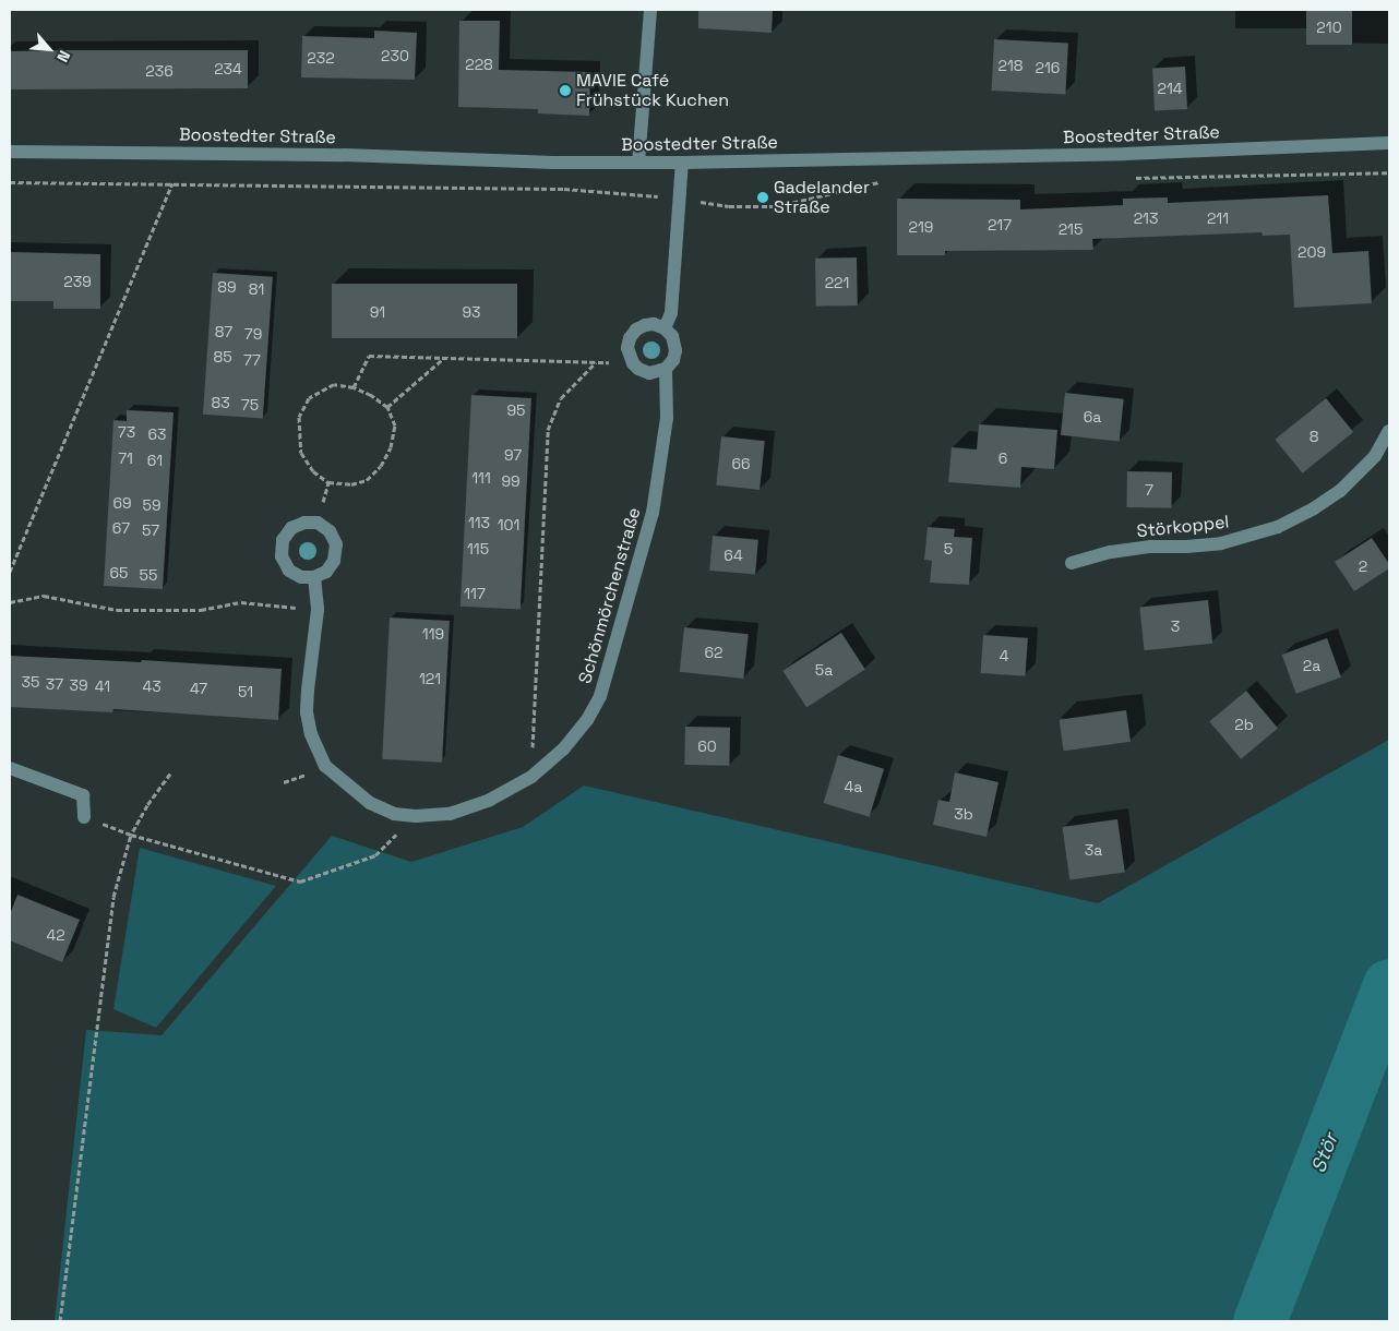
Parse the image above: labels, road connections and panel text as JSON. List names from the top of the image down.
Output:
{
  "streets": {
    "street": ["Boostedter Straße", "Störkoppel", "Schönmörchenstraße"]
  },
  "water": ["Stör"],
  "places": ["MAVIE Café Frühstück Kuchen", "Gadelander Straße"],
  "house_numbers": [
    "210",
    "230",
    "232",
    "228",
    "218",
    "216",
    "234",
    "236",
    "214",
    "213",
    "211",
    "217",
    "219",
    "215",
    "209",
    "239",
    "221",
    "89",
    "81",
    "91",
    "93",
    "87",
    "79",
    "85",
    "77",
    "83",
    "75",
    "95",
    "6a",
    "73",
    "63",
    "8",
    "97",
    "71",
    "6",
    "61",
    "66",
    "111",
    "99",
    "7",
    "69",
    "59",
    "113",
    "101",
    "67",
    "57",
    "115",
    "5",
    "64",
    "2",
    "65",
    "55",
    "117",
    "3",
    "119",
    "62",
    "4",
    "2a",
    "5a",
    "121",
    "35",
    "37",
    "39",
    "41",
    "43",
    "47",
    "51",
    "2b",
    "60",
    "4a",
    "3b",
    "3a",
    "42"
  ],
  "north": "bottom right"
}
